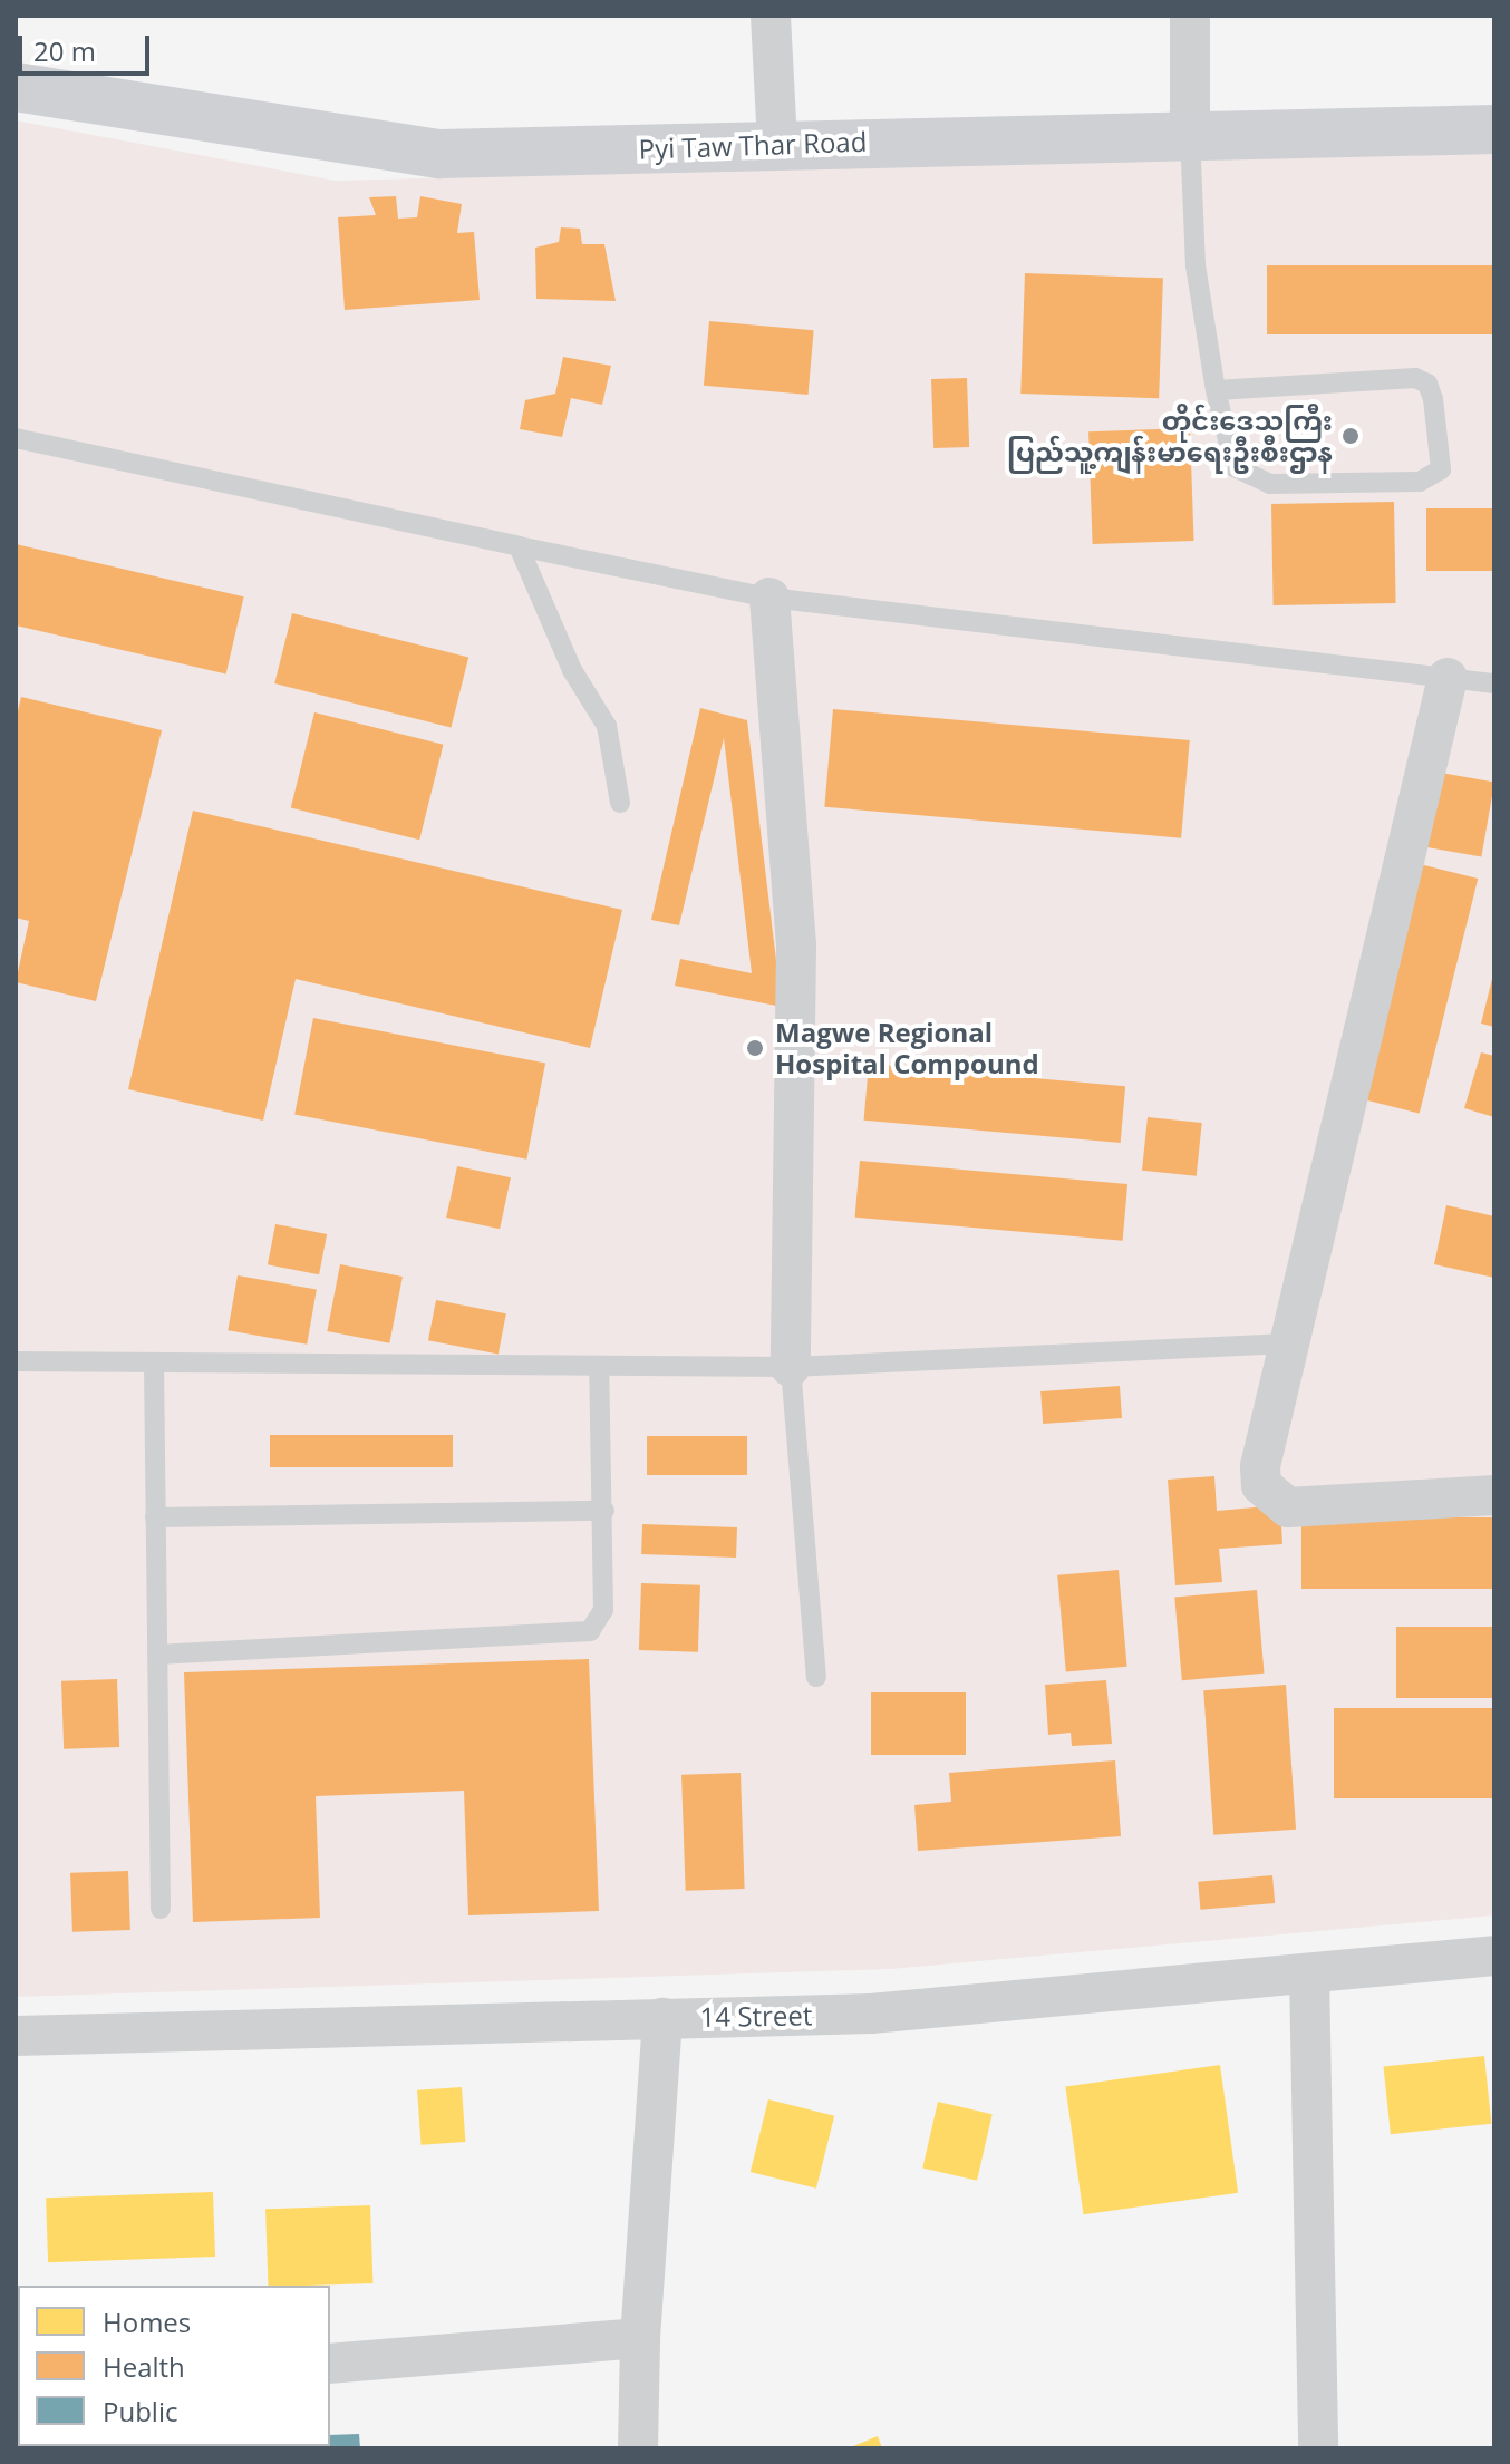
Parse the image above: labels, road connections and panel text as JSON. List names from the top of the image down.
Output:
{
  "streets": {
    "street": ["Pyi Taw Thar Road", "14 Street"]
  },
  "places": ["တိုင်းဒေသကြီး ပြည်သူ့ကျန်းမာရေးဦးစီးဌာန", "Magwe Regional Hospital Compound"],
  "legend": ["Homes", "Health", "Public"],
  "scale_bar": "20 m"
}
